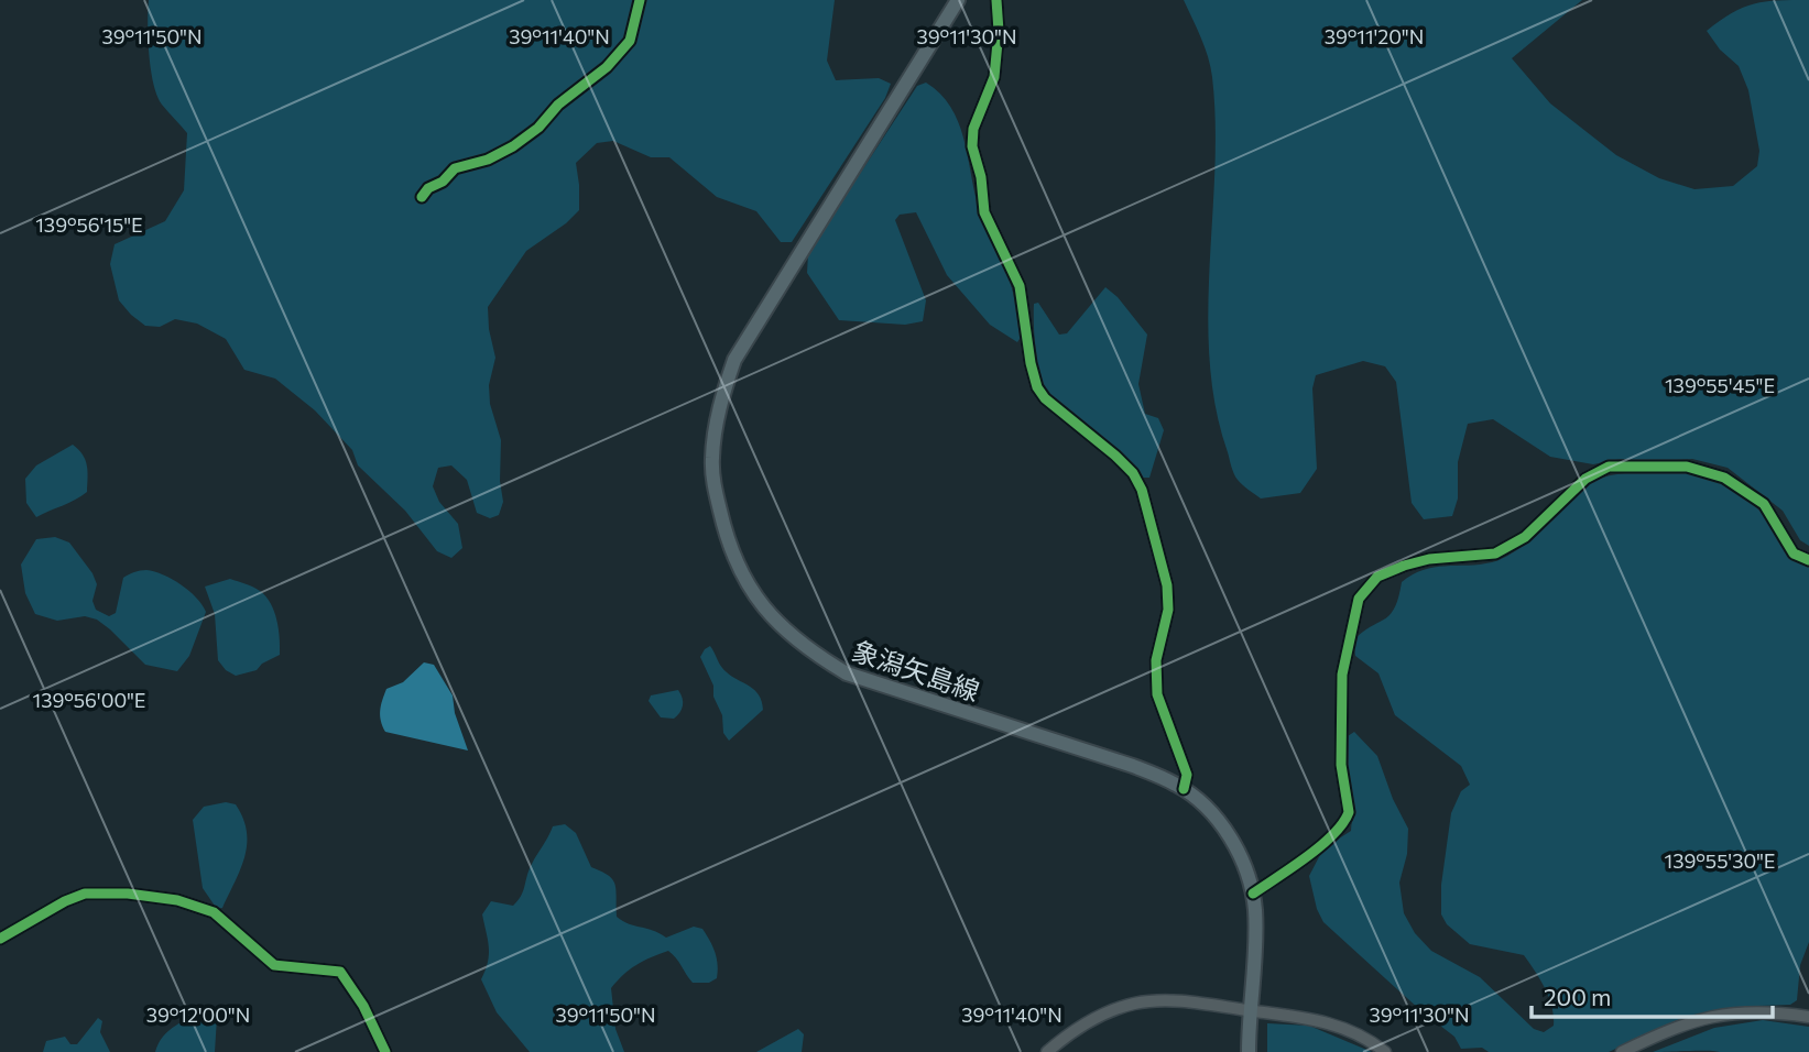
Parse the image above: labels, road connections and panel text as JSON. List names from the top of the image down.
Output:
{
  "streets": {
    "main road": ["象潟矢島線"]
  },
  "scale_bar": "200 m",
  "coordinates": [
    "39°11'50\"N",
    "39°11'40\"N",
    "39°11'20\"N",
    "39°11'30\"N",
    "139°56'15\"E",
    "139°55'45\"E",
    "139°56'00\"E",
    "139°55'30\"E",
    "39°12'00\"N"
  ]
}
